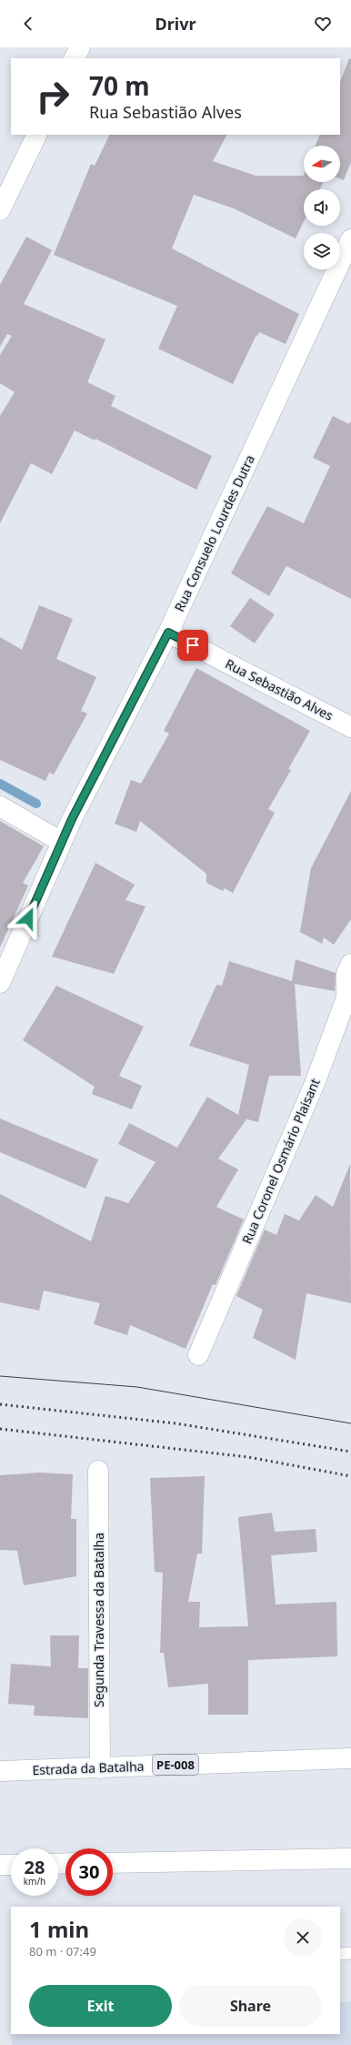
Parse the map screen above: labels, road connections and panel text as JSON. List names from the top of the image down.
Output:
{
  "streets": {
    "main road": [
      "Rua Consuelo Lourdes Dutra",
      "Rua Sebastião Alves",
      "Rua Coronel Osmário Plaisant",
      "Segunda Travessa da Batalha",
      "PE-008",
      "Estrada da Batalha"
    ]
  },
  "crossings": [
    ["Rua Consuelo Lourdes Dutra", "Rua Sebastião Alves"],
    ["Segunda Travessa da Batalha", "Estrada da Batalha"]
  ],
  "north": "left",
  "page": {
    "header": "Drivr",
    "turn": ["70 m", "Rua Sebastião Alves"],
    "speed": "28 km/h",
    "limit": "30",
    "heading": ["1 min", "80 m · 07:49"],
    "buttons": ["Exit", "Share"]
  }
}
